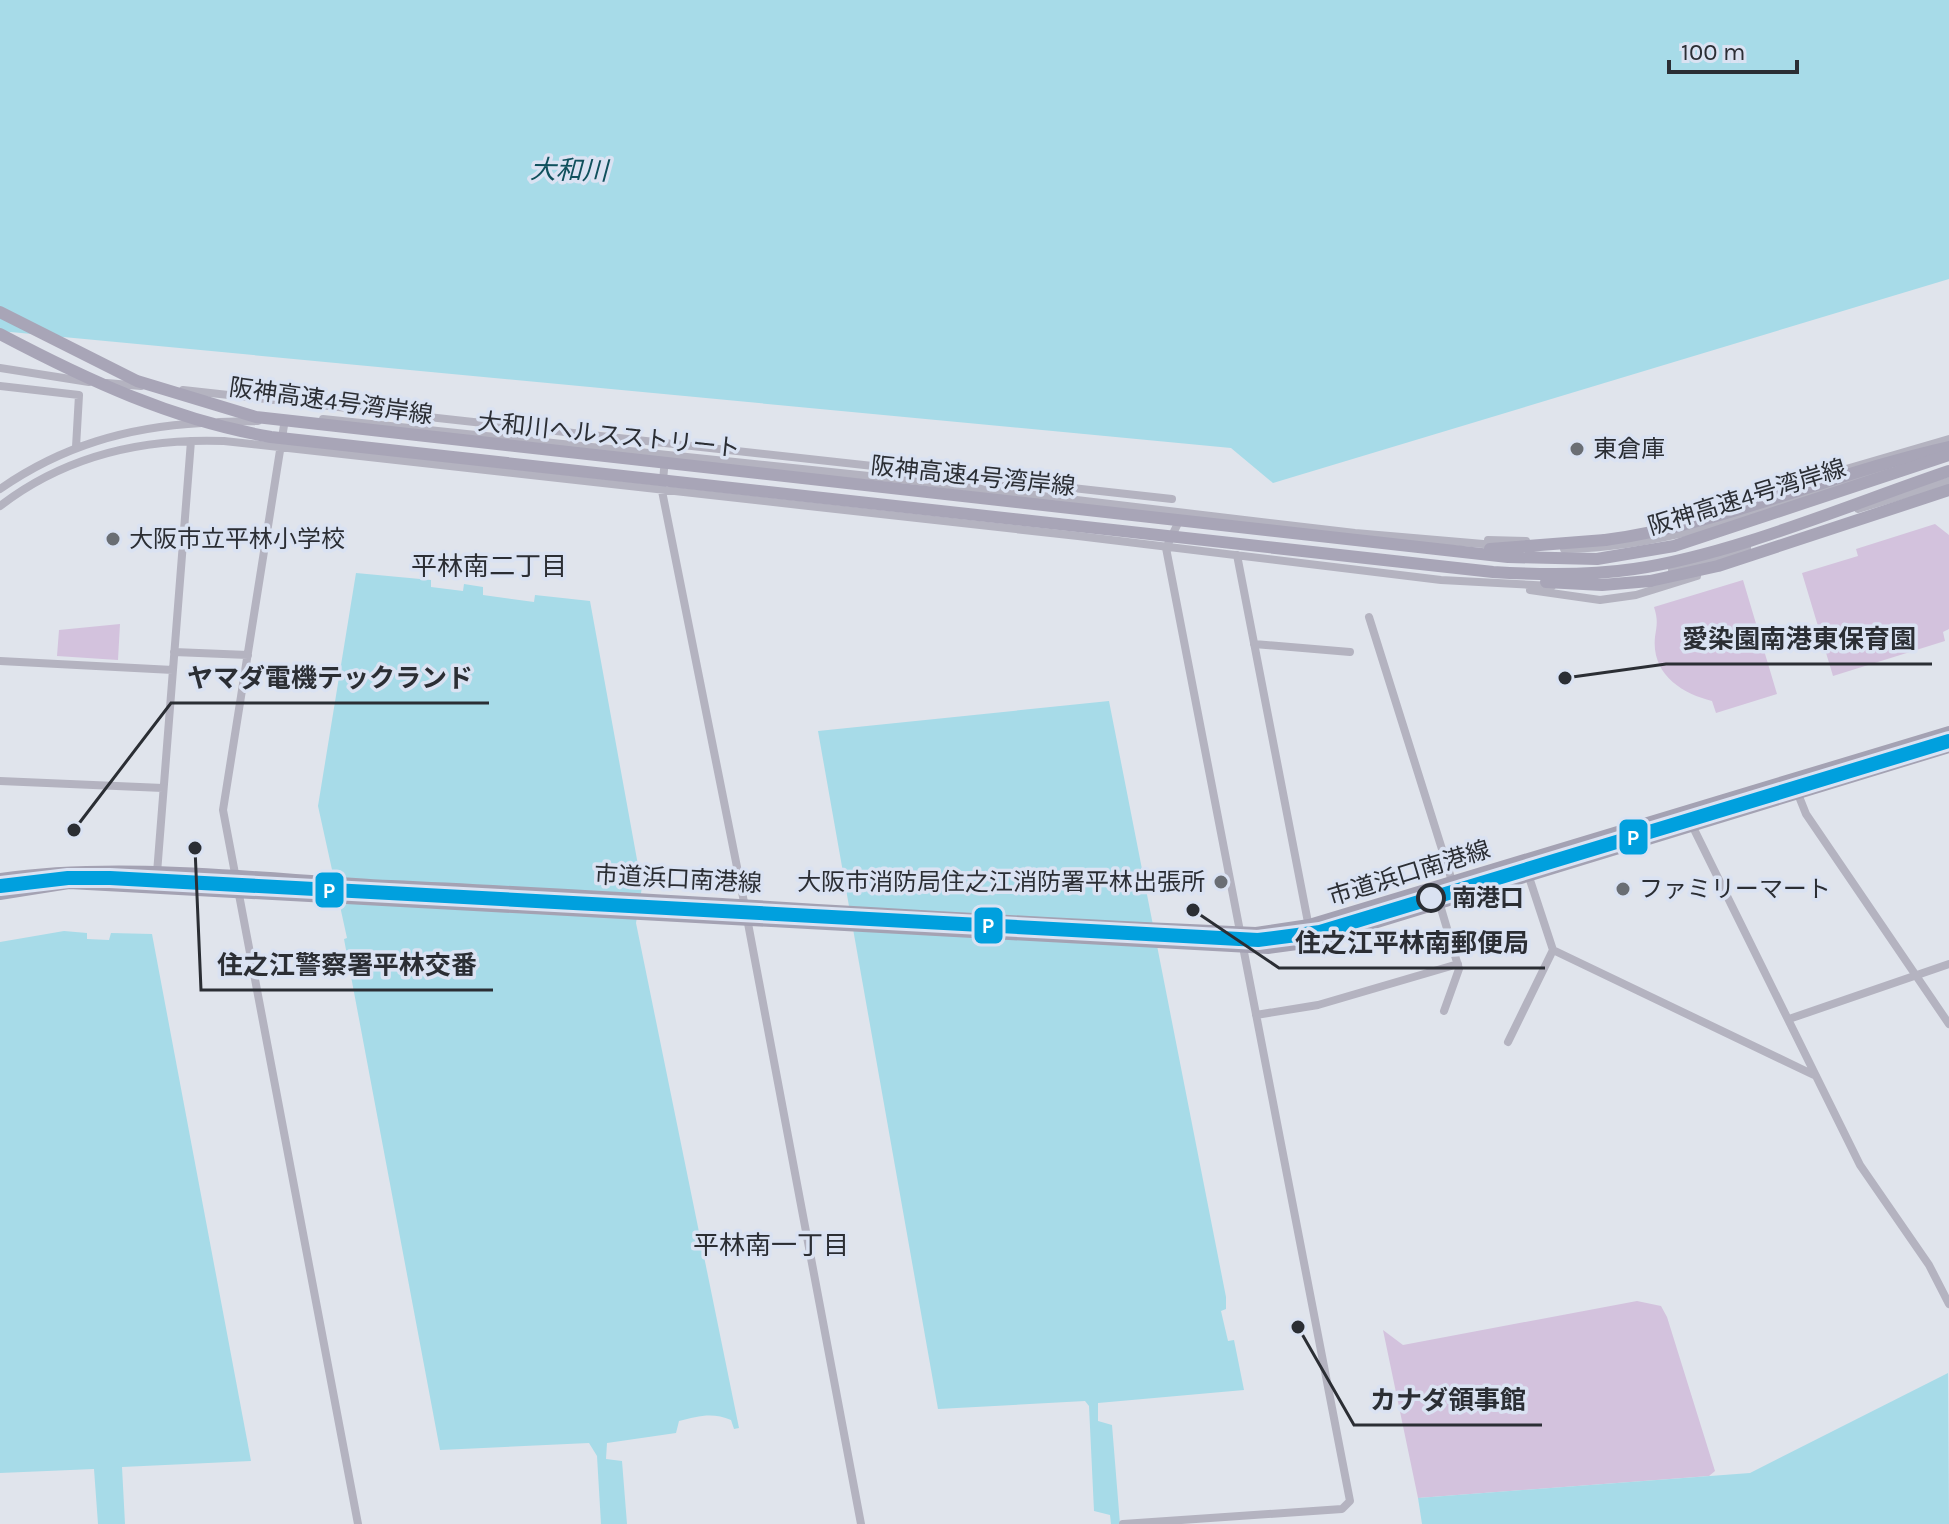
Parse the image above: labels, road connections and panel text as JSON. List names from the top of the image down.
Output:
{
  "streets": {
    "highway": ["阪神高速4号湾岸線"],
    "main road": ["市道浜口南港線"],
    "street": ["大和川ヘルスストリート"]
  },
  "districts": ["平林南二丁目", "平林南一丁目"],
  "water": ["大和川"],
  "places": [
    "東倉庫",
    "大阪市立平林小学校",
    "愛染園南港東保育園",
    "ヤマダ電機テックランド",
    "住之江警察署平林交番",
    "大阪市消防局住之江消防署平林出張所",
    "ファミリーマート",
    "南港口",
    "住之江平林南郵便局",
    "カナダ領事館"
  ],
  "lines": ["transit line P"],
  "scale_bar": "100 m"
}
